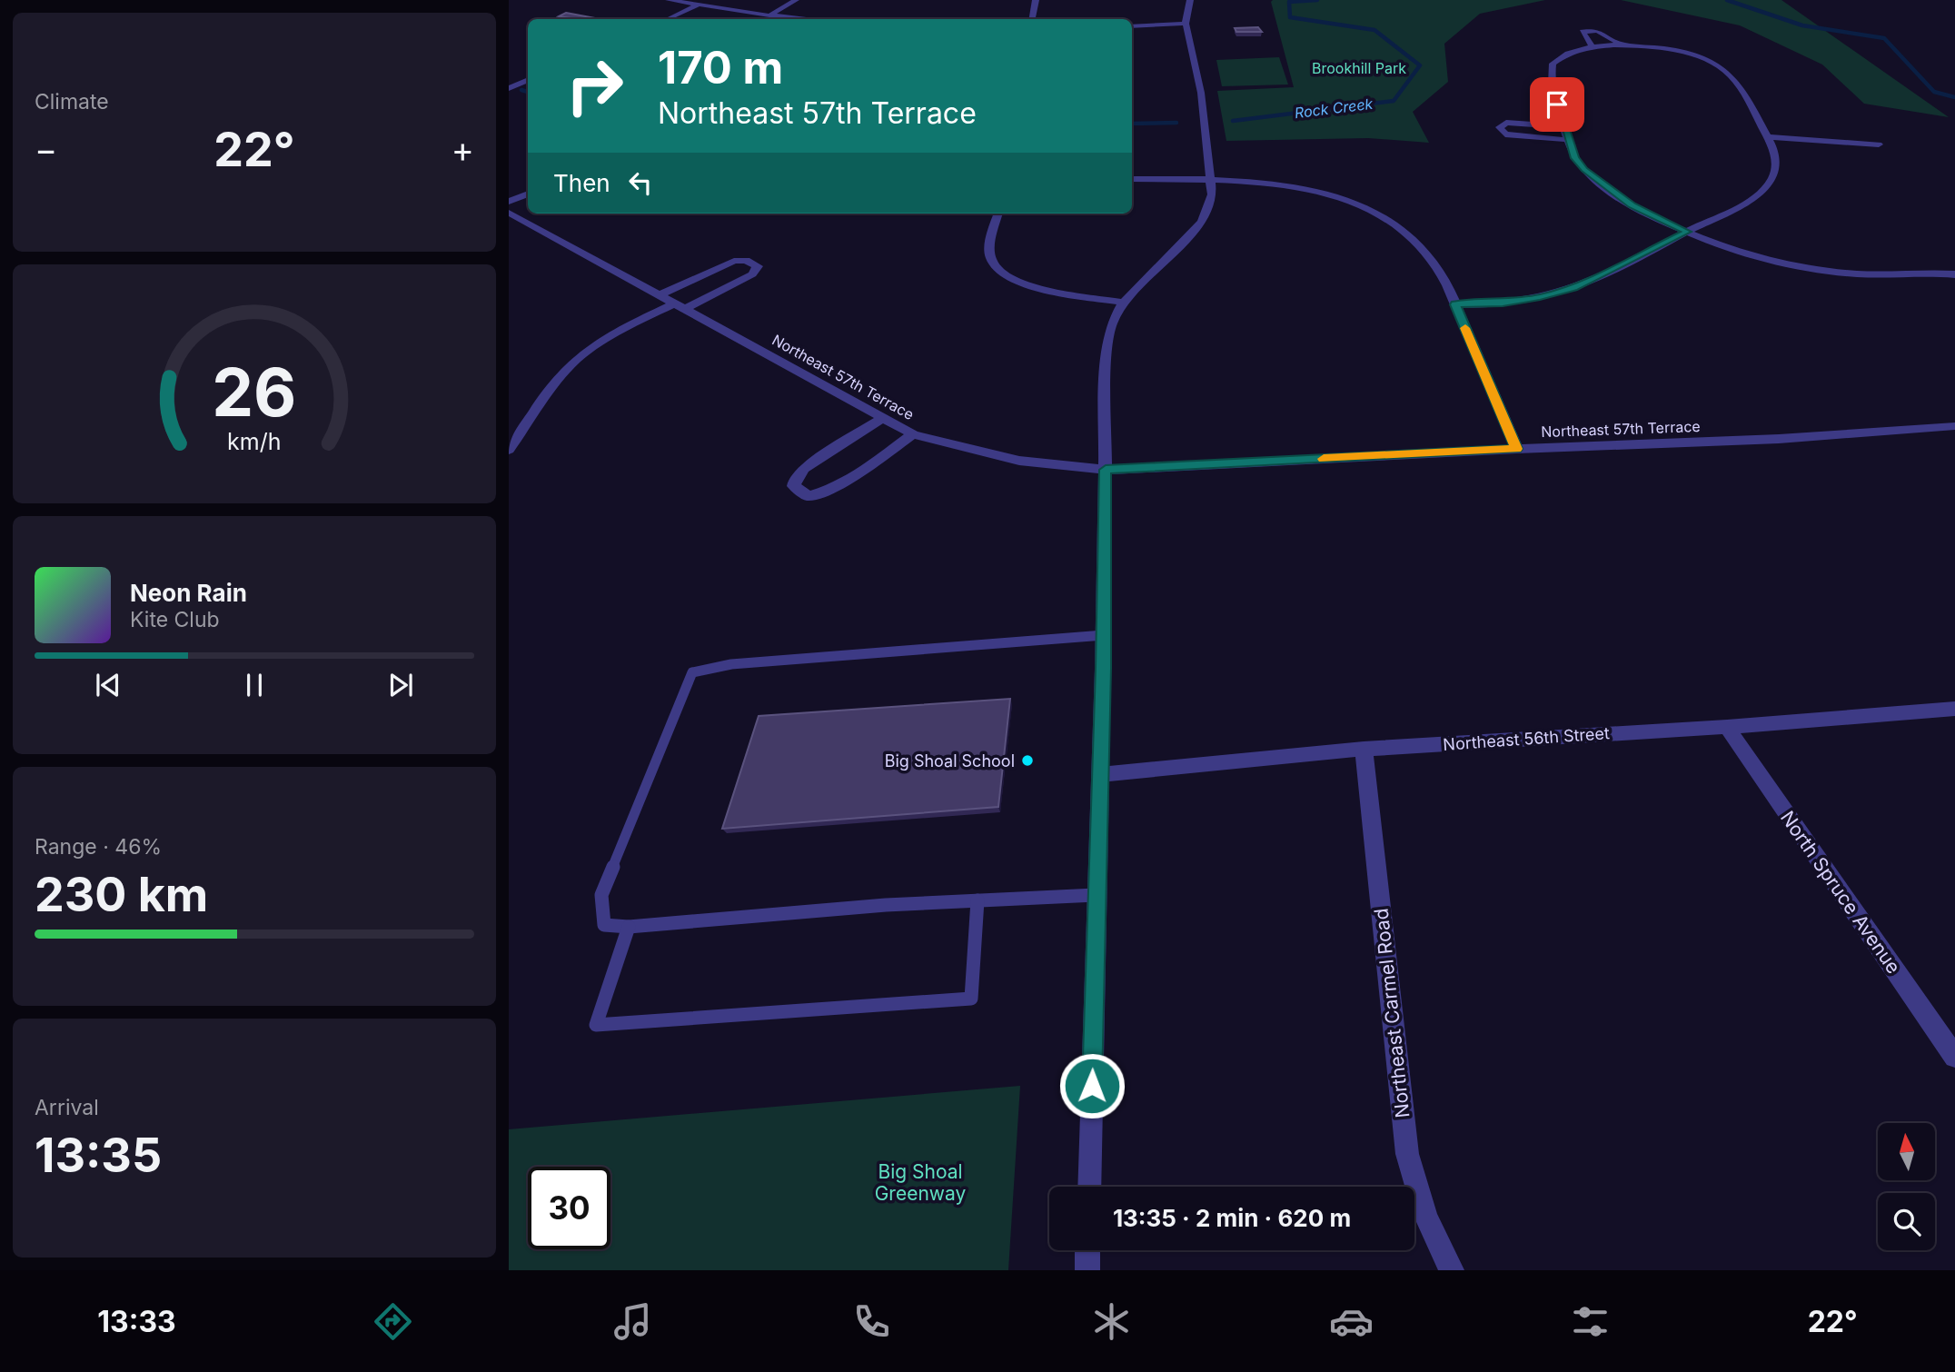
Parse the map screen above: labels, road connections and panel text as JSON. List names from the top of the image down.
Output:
{
  "streets": {
    "street": [
      "Northeast 57th Terrace",
      "Northeast 56th Street",
      "North Spruce Avenue",
      "Northeast Carmel Road"
    ]
  },
  "crossings": [
    ["Northeast 56th Street", "North Spruce Avenue"],
    ["Northeast 56th Street", "Northeast Carmel Road"]
  ],
  "water": ["Rock Creek"],
  "parks": ["Brookhill Park", "Big Shoal Greenway"],
  "places": ["Big Shoal School"],
  "north": "top",
  "page": {
    "tile": [
      "Climate",
      ["Range · 46%", "230 km"],
      ["Arrival", "13:35"]
    ],
    "turn": ["170 m", "Northeast 57th Terrace"],
    "heat": ["−", "22°", "+"],
    "then": "Then",
    "song": ["Neon Rain", "Kite Club"],
    "limit": "30",
    "trip": "13:35 · 2 min · 620 m",
    "tabs": ["13:33", "22°"],
    "gauge": ["26", "km/h"]
  }
}
